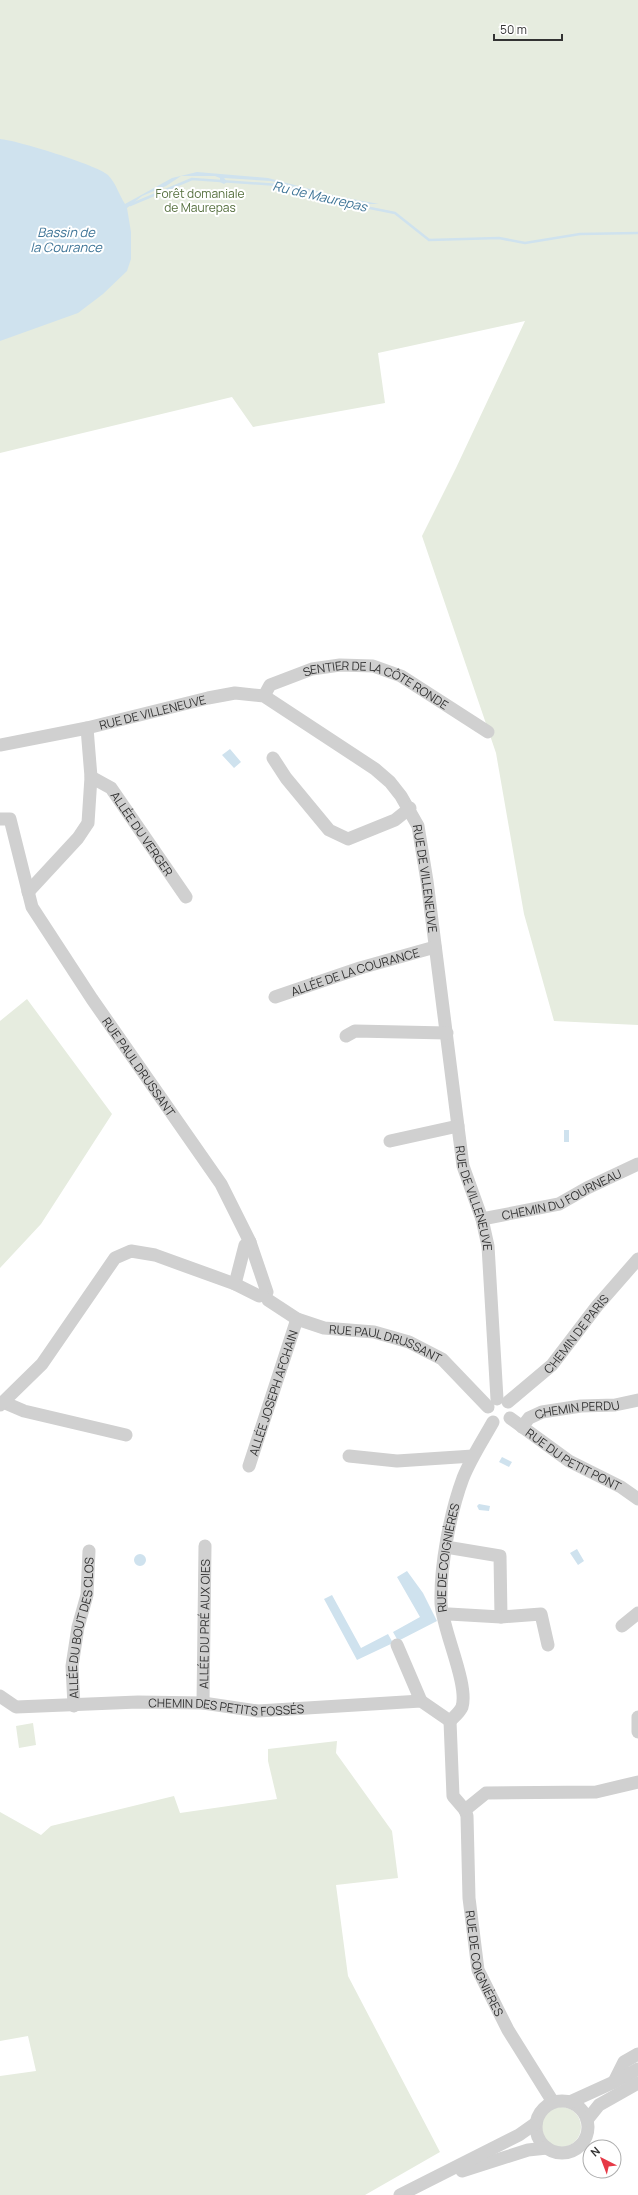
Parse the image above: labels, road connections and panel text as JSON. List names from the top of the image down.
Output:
{
  "streets": {
    "street": [
      "SENTIER DE LA CÔTE RONDE",
      "RUE DE VILLENEUVE",
      "ALLÉE DU VERGER",
      "ALLÉE DE LA COURANCE",
      "RUE PAUL DRUSSANT",
      "CHEMIN DU FOURNEAU",
      "CHEMIN DE PARIS",
      "ALLÉE JOSEPH AFCHAIN",
      "CHEMIN PERDU",
      "RUE DU PETIT PONT",
      "RUE DE COIGNIÈRES",
      "ALLÉE DU PRÉ AUX OIES",
      "ALLÉE DU BOUT DES CLOS",
      "CHEMIN DES PETITS FOSSÉS"
    ]
  },
  "crossings": [
    ["SENTIER DE LA CÔTE RONDE", "RUE DE VILLENEUVE"],
    ["RUE DE VILLENEUVE", "ALLÉE DE LA COURANCE"],
    ["RUE DE VILLENEUVE", "RUE PAUL DRUSSANT"],
    ["RUE DE VILLENEUVE", "CHEMIN DU FOURNEAU"],
    ["RUE DE VILLENEUVE", "CHEMIN DE PARIS"],
    ["RUE PAUL DRUSSANT", "CHEMIN DE PARIS"],
    ["RUE PAUL DRUSSANT", "ALLÉE JOSEPH AFCHAIN"],
    ["CHEMIN PERDU", "RUE DU PETIT PONT"],
    ["ALLÉE DU PRÉ AUX OIES", "CHEMIN DES PETITS FOSSÉS"],
    ["ALLÉE DU BOUT DES CLOS", "CHEMIN DES PETITS FOSSÉS"]
  ],
  "water": ["Ru de Maurepas", "Bassin de la Courance"],
  "parks": ["Forêt domaniale de Maurepas"],
  "scale_bar": "50 m",
  "north": "top left"
}
